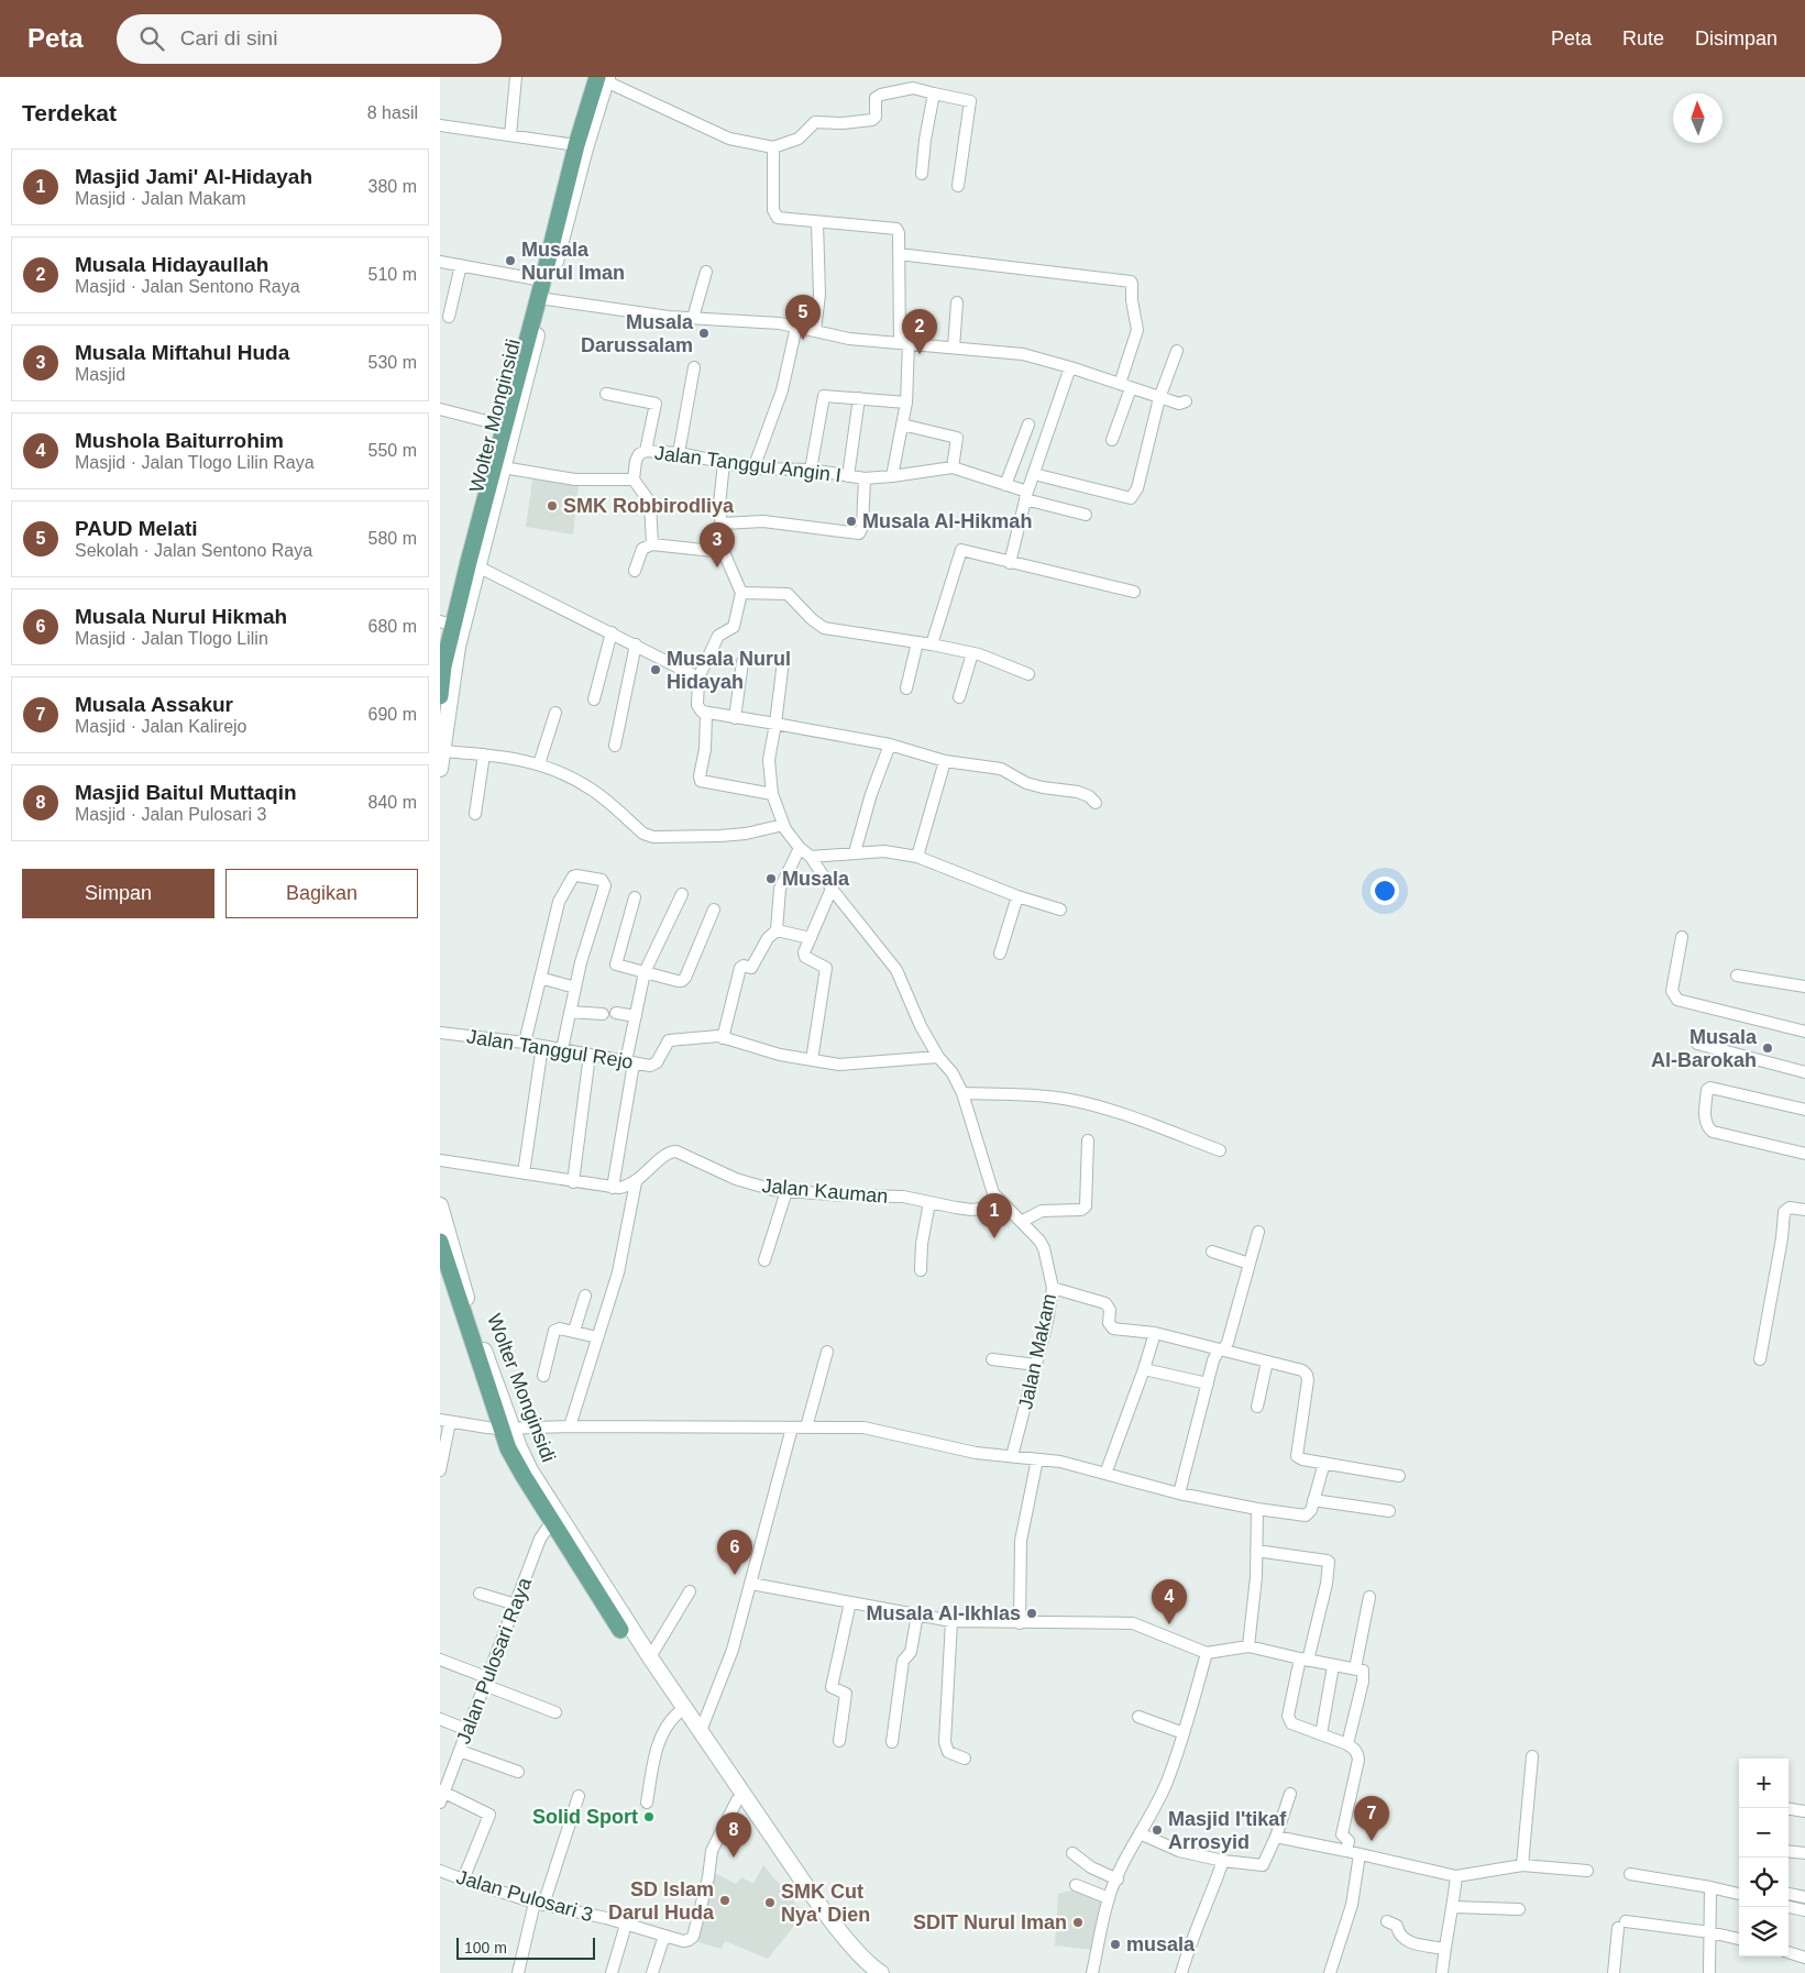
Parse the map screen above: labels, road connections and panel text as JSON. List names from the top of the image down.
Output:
{
  "streets": {
    "main road": ["Wolter Monginsidi"],
    "street": [
      "Jalan Tanggul Angin I",
      "Jalan Tanggul Rejo",
      "Jalan Kauman",
      "Jalan Makam",
      "Jalan Pulosari Raya",
      "Jalan Pulosari 3"
    ]
  },
  "crossings": [
    ["Wolter Monginsidi", "Jalan Tanggul Angin I"],
    ["Wolter Monginsidi", "Jalan Pulosari Raya"],
    ["Jalan Kauman", "Jalan Makam"]
  ],
  "places": [
    "Musala Nurul Iman",
    "Musala Darussalam",
    "SMK Robbirodliya",
    "Musala Al-Hikmah",
    "Musala Nurul Hidayah",
    "Musala",
    "Musala Al-Barokah",
    "Musala Al-Ikhlas",
    "Solid Sport",
    "Masjid I'tikaf Arrosyid",
    "SD Islam Darul Huda",
    "SMK Cut Nya' Dien",
    "SDIT Nurul Iman",
    "musala"
  ],
  "scale_bar": "100 m",
  "north": "top",
  "page": {
    "header": "Peta",
    "search": "Cari di sini",
    "nav": ["Peta", "Rute", "Disimpan"],
    "heading": ["Terdekat", "8 hasil"],
    "list": [
      {
        "mark": "1",
        "name": "Masjid Jami' Al-Hidayah",
        "note": "Masjid · Jalan Makam",
        "value": "380 m"
      },
      {
        "mark": "2",
        "name": "Musala Hidayaullah",
        "note": "Masjid · Jalan Sentono Raya",
        "value": "510 m"
      },
      {
        "mark": "3",
        "name": "Musala Miftahul Huda",
        "note": "Masjid",
        "value": "530 m"
      },
      {
        "mark": "4",
        "name": "Mushola Baiturrohim",
        "note": "Masjid · Jalan Tlogo Lilin Raya",
        "value": "550 m"
      },
      {
        "mark": "5",
        "name": "PAUD Melati",
        "note": "Sekolah · Jalan Sentono Raya",
        "value": "580 m"
      },
      {
        "mark": "6",
        "name": "Musala Nurul Hikmah",
        "note": "Masjid · Jalan Tlogo Lilin",
        "value": "680 m"
      },
      {
        "mark": "7",
        "name": "Musala Assakur",
        "note": "Masjid · Jalan Kalirejo",
        "value": "690 m"
      },
      {
        "mark": "8",
        "name": "Masjid Baitul Muttaqin",
        "note": "Masjid · Jalan Pulosari 3",
        "value": "840 m"
      }
    ],
    "pins": [
      "5",
      "2",
      "3",
      "1",
      "6",
      "4",
      "7",
      "8"
    ],
    "buttons": ["Simpan", "Bagikan"],
    "map_buttons": ["+", "−"],
    "scale": "100 m"
  }
}
